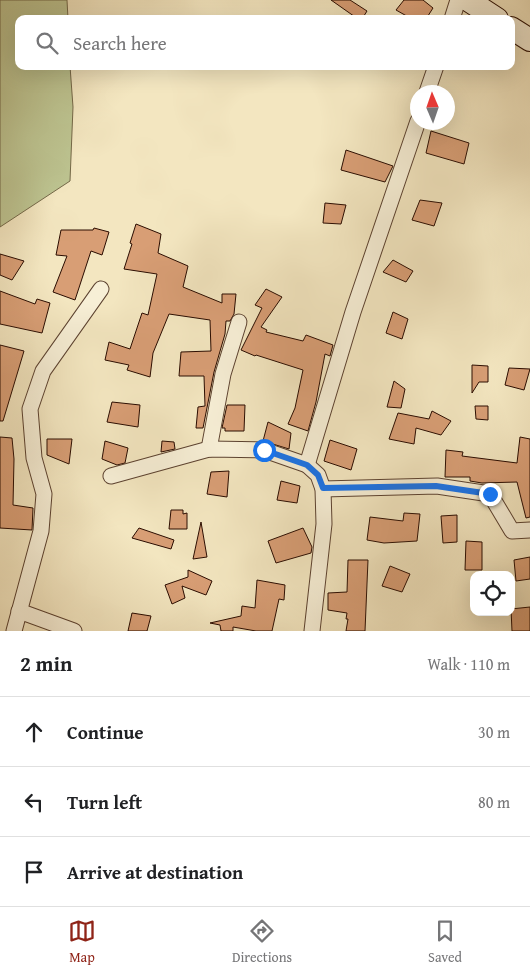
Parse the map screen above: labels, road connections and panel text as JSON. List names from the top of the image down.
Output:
{
  "north": "top",
  "page": {
    "search": "Search here",
    "heading": ["2 min", "Walk · 110 m"],
    "list": [
      ["Continue", "30 m"],
      ["Turn left", "80 m"],
      "Arrive at destination"
    ],
    "nav": ["Map", "Directions", "Saved"]
  }
}
